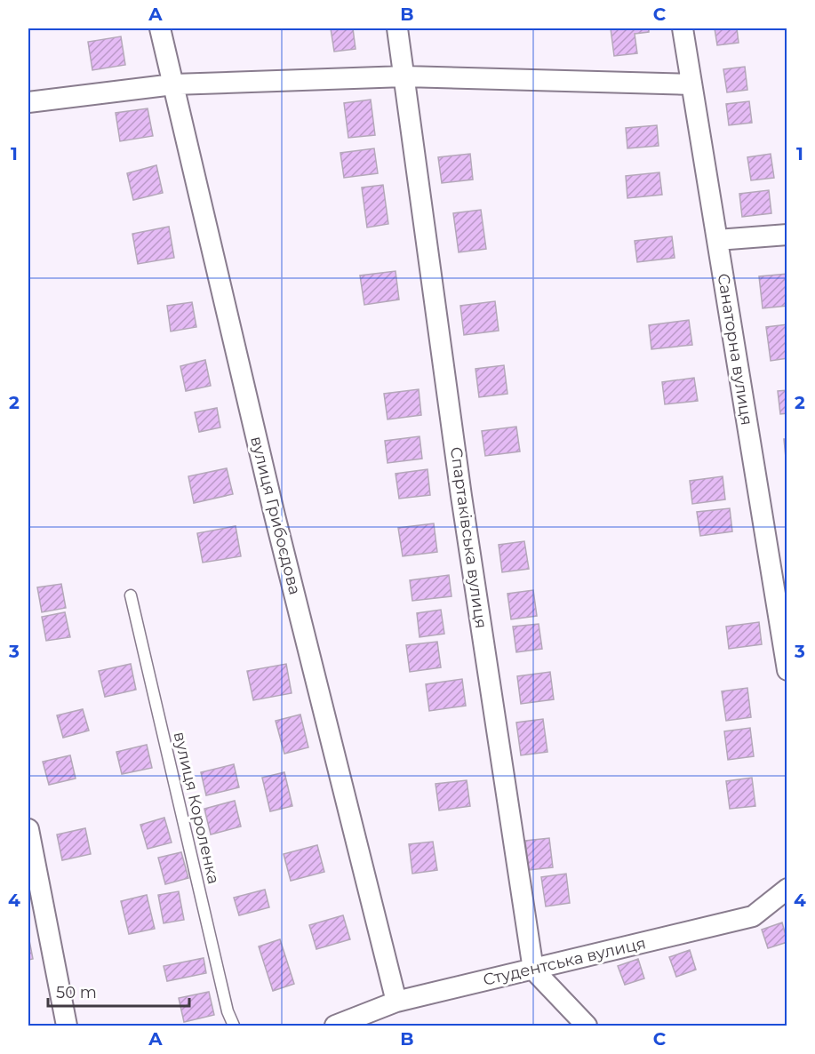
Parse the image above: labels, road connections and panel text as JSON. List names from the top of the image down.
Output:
{
  "streets": {
    "street": [
      "Санаторна вулиця",
      "вулиця Грибоєдова",
      "Спартаківська вулиця",
      "Студентська вулиця"
    ],
    "lane": ["вулиця Короленка"]
  },
  "crossings": [
    ["вулиця Грибоєдова", "Студентська вулиця"],
    ["Спартаківська вулиця", "Студентська вулиця"]
  ],
  "scale_bar": "50 m",
  "grid": {
    "columns": ["A", "B", "C"],
    "rows": [
      "1",
      "2",
      "3",
      "4"
    ]
  }
}
